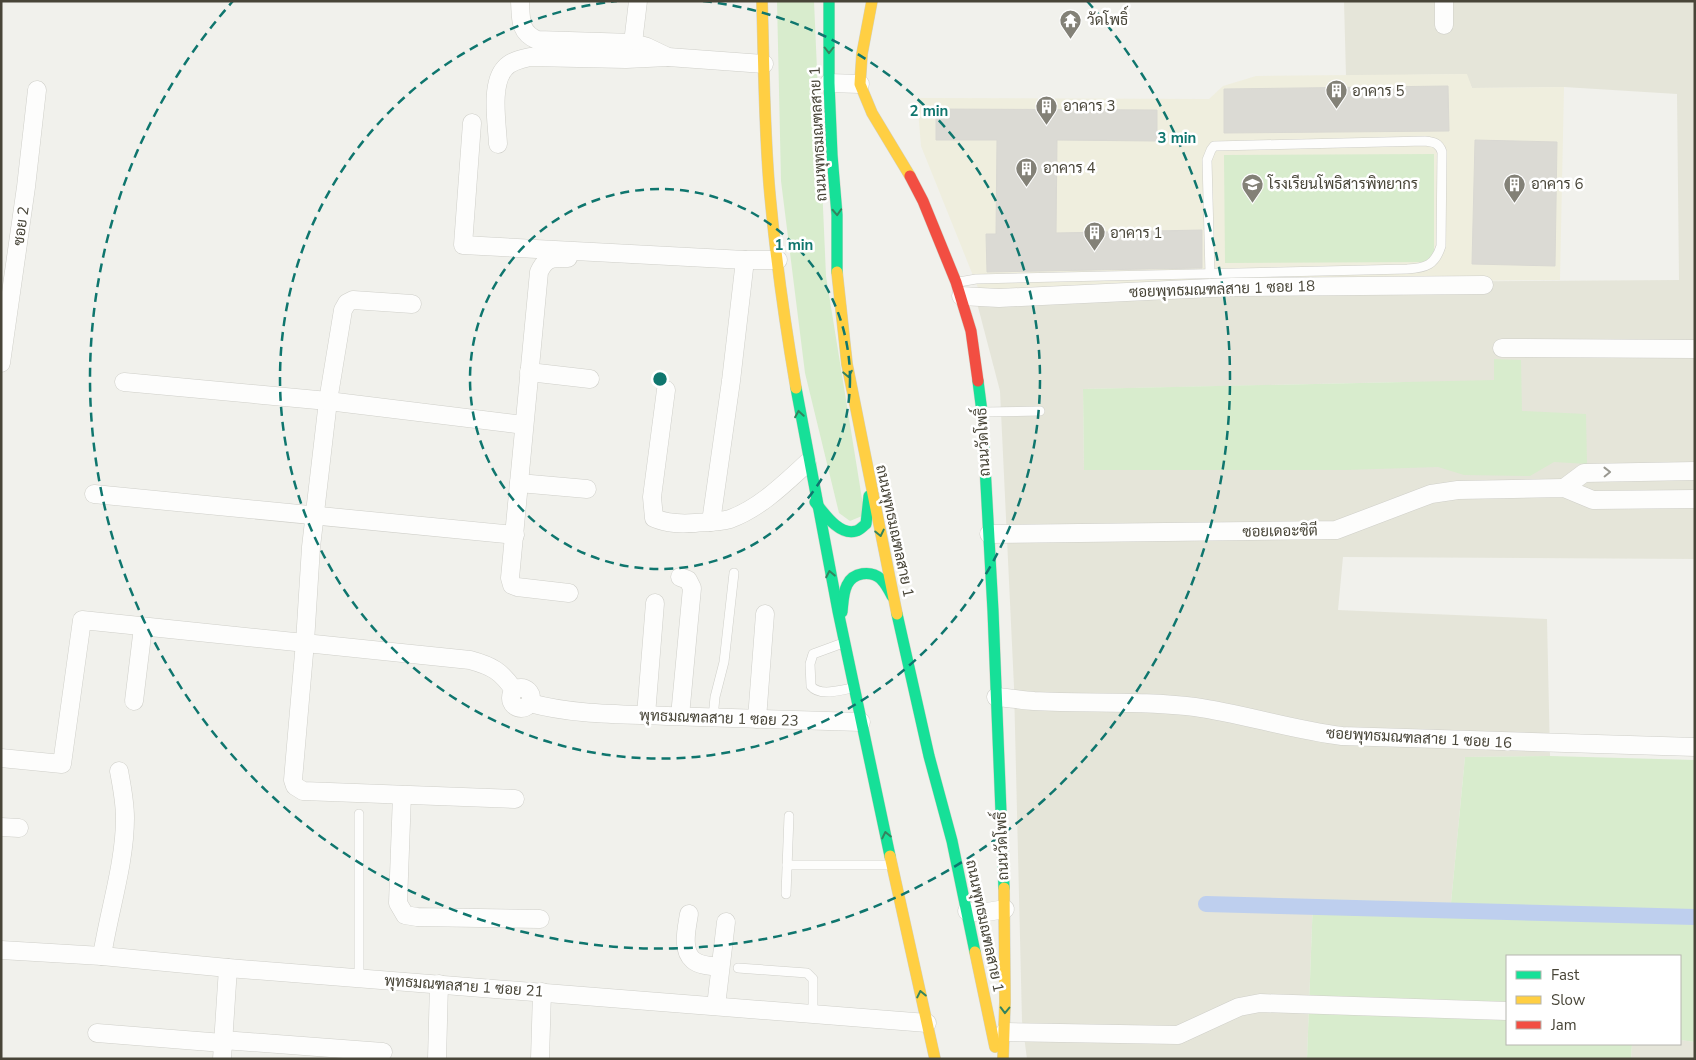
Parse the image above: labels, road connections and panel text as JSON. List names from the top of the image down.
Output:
{
  "streets": {
    "main road": ["ถนนพุทธมณฑลสาย 1", "ถนนวัดโพธิ์"],
    "street": [
      "ซอย 2",
      "ซอยพุทธมณฑลสาย 1 ซอย 18",
      "ซอยเดอะซิตี",
      "พุทธมณฑลสาย 1 ซอย 23",
      "ซอยพุทธมณฑลสาย 1 ซอย 16",
      "พุทธมณฑลสาย 1 ซอย 21"
    ]
  },
  "crossings": [
    ["ซอยพุทธมณฑลสาย 1 ซอย 18", "ถนนวัดโพธิ์"],
    ["ถนนวัดโพธิ์", "ซอยเดอะซิตี"],
    ["ถนนวัดโพธิ์", "ซอยพุทธมณฑลสาย 1 ซอย 16"]
  ],
  "places": {
    "temple": ["วัดโพธิ์"],
    "building": [
      "อาคาร 5",
      "อาคาร 3",
      "อาคาร 4",
      "อาคาร 6",
      "อาคาร 1"
    ],
    "school or university": ["โรงเรียนโพธิสารพิทยากร"]
  },
  "legend": ["Fast", "Slow", "Jam"],
  "rings": ["2 min", "3 min", "1 min"]
}
